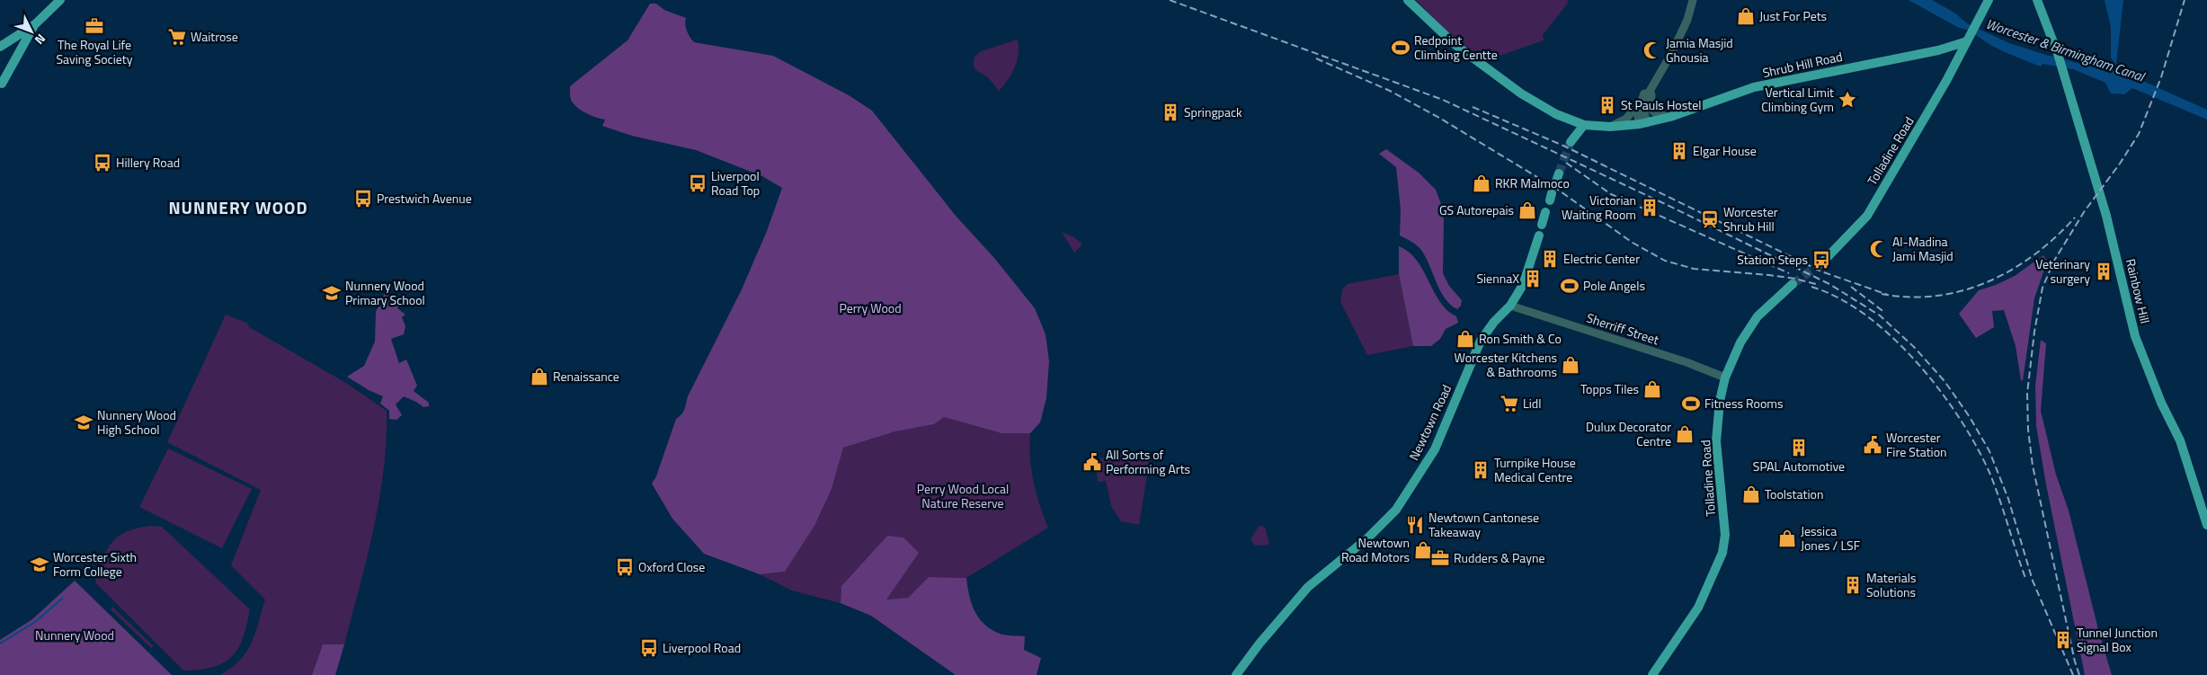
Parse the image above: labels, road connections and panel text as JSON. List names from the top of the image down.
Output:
{
  "streets": {
    "main road": [
      "Shrub Hill Road",
      "Tolladine Road",
      "Rainbow Hill",
      "Newtown Road"
    ],
    "street": ["Sherriff Street"]
  },
  "crossings": [
    ["Shrub Hill Road", "Tolladine Road"],
    ["Tolladine Road", "Sherriff Street"],
    ["Sherriff Street", "Newtown Road"]
  ],
  "districts": ["NUNNERY WOOD"],
  "water": ["Worcester & Birmingham Canal"],
  "parks": ["Perry Wood", "Perry Wood Local Nature Reserve", "Nunnery Wood"],
  "places": {
    "shop": [
      "Just For Pets",
      "RKR Malmoco",
      "GS Autorepais",
      "Ron Smith & Co",
      "Worcester Kitchens & Bathrooms",
      "Renaissance",
      "Topps Tiles",
      "Dulux Decorator Centre",
      "Toolstation",
      "Jessica Jones / LSF",
      "Newtown Road Motors"
    ],
    "office": ["The Royal Life Saving Society", "Rudders & Payne"],
    "supermarket": ["Waitrose", "Lidl"],
    "sports": ["Redpoint Climbing Centte", "Pole Angels", "Fitness Rooms"],
    "mosque": ["Jamia Masjid Ghousia", "Al-Madina Jami Masjid"],
    "place": ["Vertical Limit Climbing Gym"],
    "building": [
      "St Pauls Hostel",
      "Springpack",
      "Elgar House",
      "Victorian Waiting Room",
      "Electric Center",
      "Veterinary surgery",
      "SiennaX",
      "SPAL Automotive",
      "Turnpike House Medical Centre",
      "Materials Solutions",
      "Tunnel Junction Signal Box"
    ],
    "bus stop": [
      "Hillery Road",
      "Liverpool Road Top",
      "Prestwich Avenue",
      "Station Steps",
      "Oxford Close",
      "Liverpool Road"
    ],
    "station": ["Worcester Shrub Hill"],
    "school or university": ["Nunnery Wood Primary School", "Nunnery Wood High School", "Worcester Sixth Form College"],
    "public building": ["Worcester Fire Station", "All Sorts of Performing Arts"],
    "restaurant": ["Newtown Cantonese Takeaway"]
  },
  "north": "bottom right"
}
